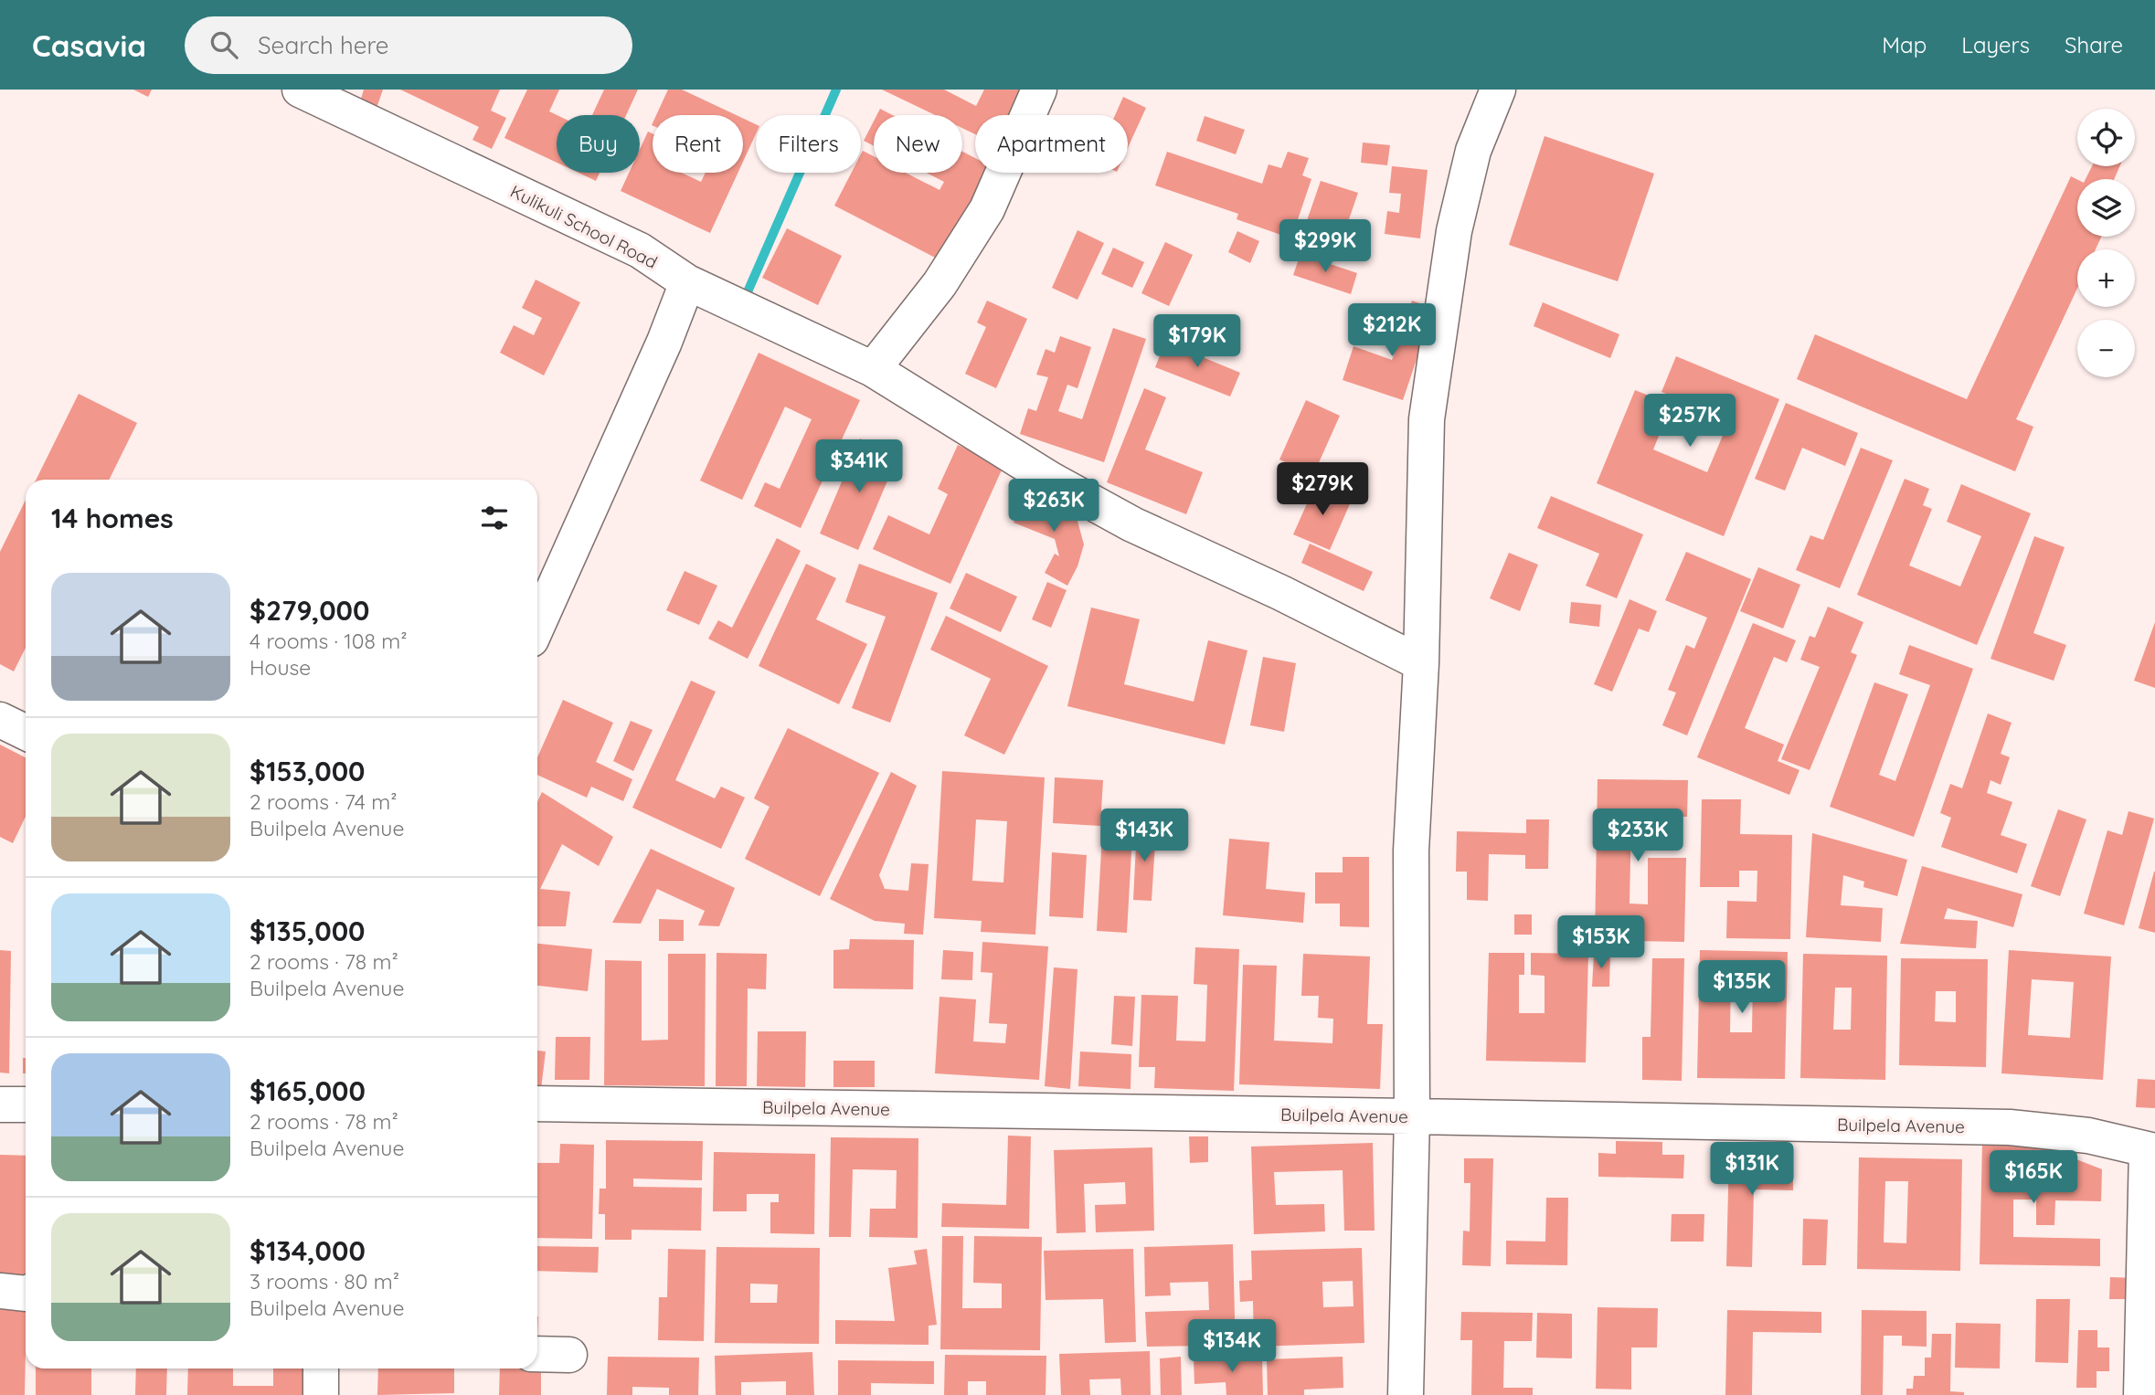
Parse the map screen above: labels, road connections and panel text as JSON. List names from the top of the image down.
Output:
{
  "streets": {
    "street": ["Kulikuli School Road", "Builpela Avenue"]
  },
  "page": {
    "header": "Casavia",
    "search": "Search here",
    "nav": ["Map", "Layers", "Share"],
    "map_buttons": ["+", "−"],
    "chip": [
      "Buy",
      "Rent",
      "Filters",
      "New",
      "Apartment"
    ],
    "price": [
      "$299K",
      "$212K",
      "$179K",
      "$257K",
      "$341K",
      "$279K",
      "$263K",
      "$143K",
      "$233K",
      "$153K",
      "$135K",
      "$131K",
      "$165K",
      "$134K"
    ],
    "heading": "14 homes",
    "list": [
      {
        "name": "$279,000",
        "note": "4 rooms · 108 m² · House"
      },
      {
        "name": "$153,000",
        "note": "2 rooms · 74 m² · Builpela Avenue"
      },
      {
        "name": "$135,000",
        "note": "2 rooms · 78 m² · Builpela Avenue"
      },
      {
        "name": "$165,000",
        "note": "2 rooms · 78 m² · Builpela Avenue"
      },
      {
        "name": "$134,000",
        "note": "3 rooms · 80 m² · Builpela Avenue"
      }
    ]
  }
}
